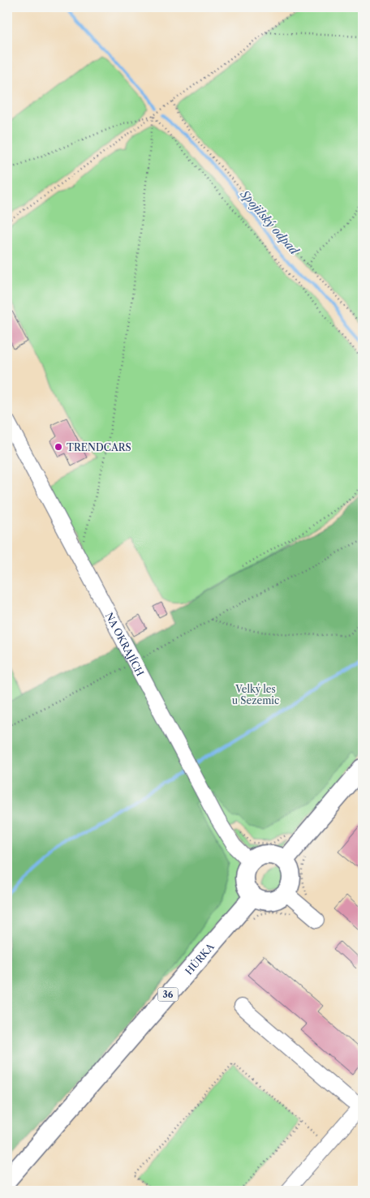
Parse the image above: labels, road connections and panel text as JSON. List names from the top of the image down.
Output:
{
  "streets": {
    "main road": ["HŮRKA", "36"],
    "street": ["NA OKRAJÍCH"]
  },
  "crossings": [
    ["NA OKRAJÍCH", "HŮRKA"]
  ],
  "water": ["Spojilský odpad"],
  "parks": ["Velký les u Sezemic"],
  "places": ["TRENDCARS"]
}
